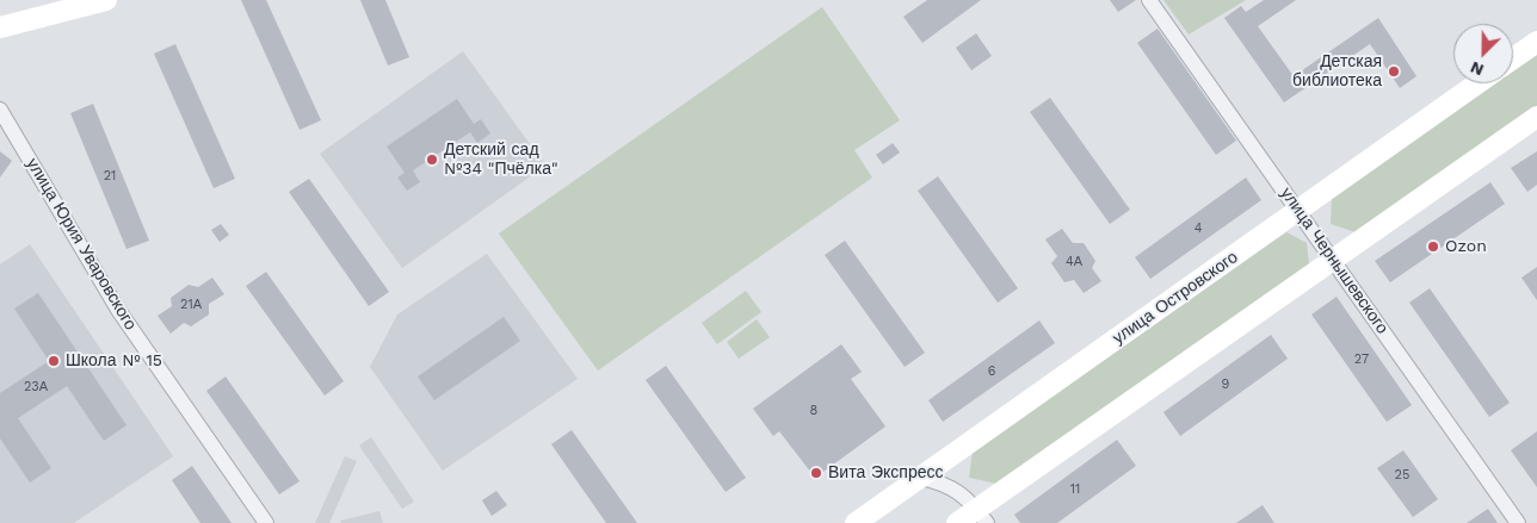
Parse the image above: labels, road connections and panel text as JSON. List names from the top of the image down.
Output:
{
  "streets": {
    "main road": ["улица Островского"],
    "street": ["улица Юрия Уваровского", "улица Чернышевского"]
  },
  "crossings": [
    ["улица Чернышевского", "улица Островского"]
  ],
  "places": [
    "Детская библиотека",
    "Детский сад №34 \"Пчёлка\"",
    "Ozon",
    "Школа № 15",
    "Вита Экспресс"
  ],
  "house_numbers": [
    "21",
    "4",
    "4А",
    "21А",
    "27",
    "6",
    "9",
    "23А",
    "8",
    "25",
    "11"
  ],
  "north": "bottom left"
}
